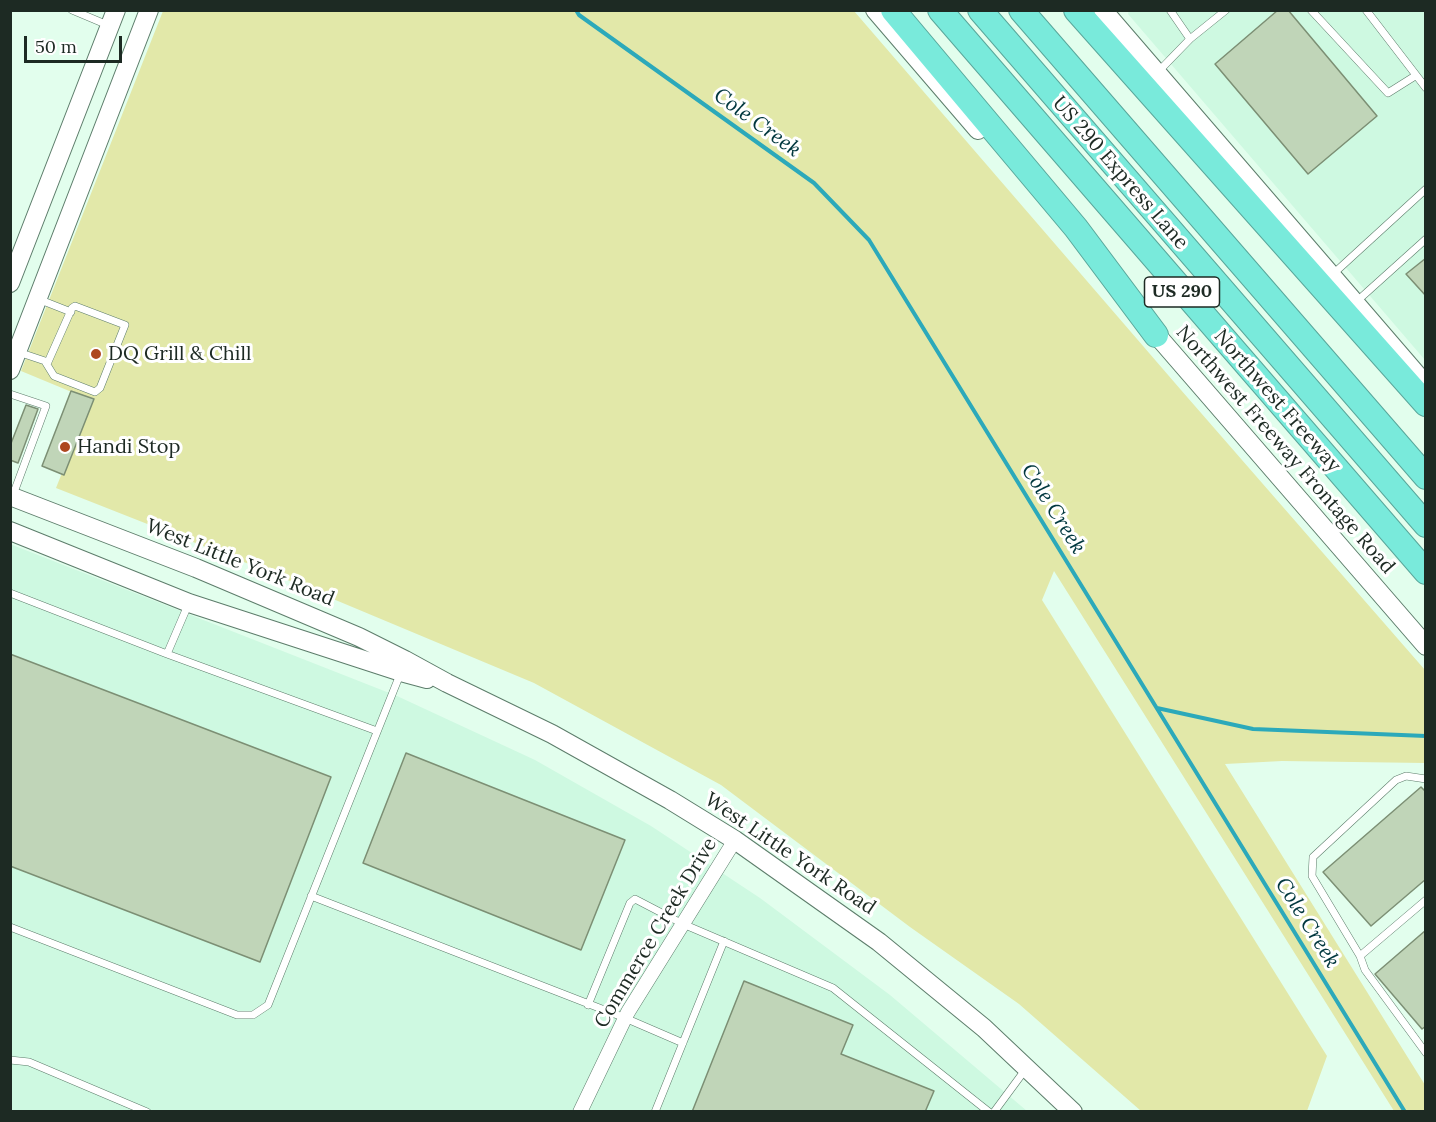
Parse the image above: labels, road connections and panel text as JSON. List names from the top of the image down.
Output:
{
  "streets": {
    "highway": ["US 290 Express Lane", "US 290", "Northwest Freeway"],
    "main road": ["Northwest Freeway Frontage Road", "West Little York Road"],
    "street": ["Commerce Creek Drive"]
  },
  "crossings": [
    ["West Little York Road", "Commerce Creek Drive"]
  ],
  "water": ["Cole Creek"],
  "places": ["DQ Grill & Chill", "Handi Stop"],
  "scale_bar": "50 m"
}
